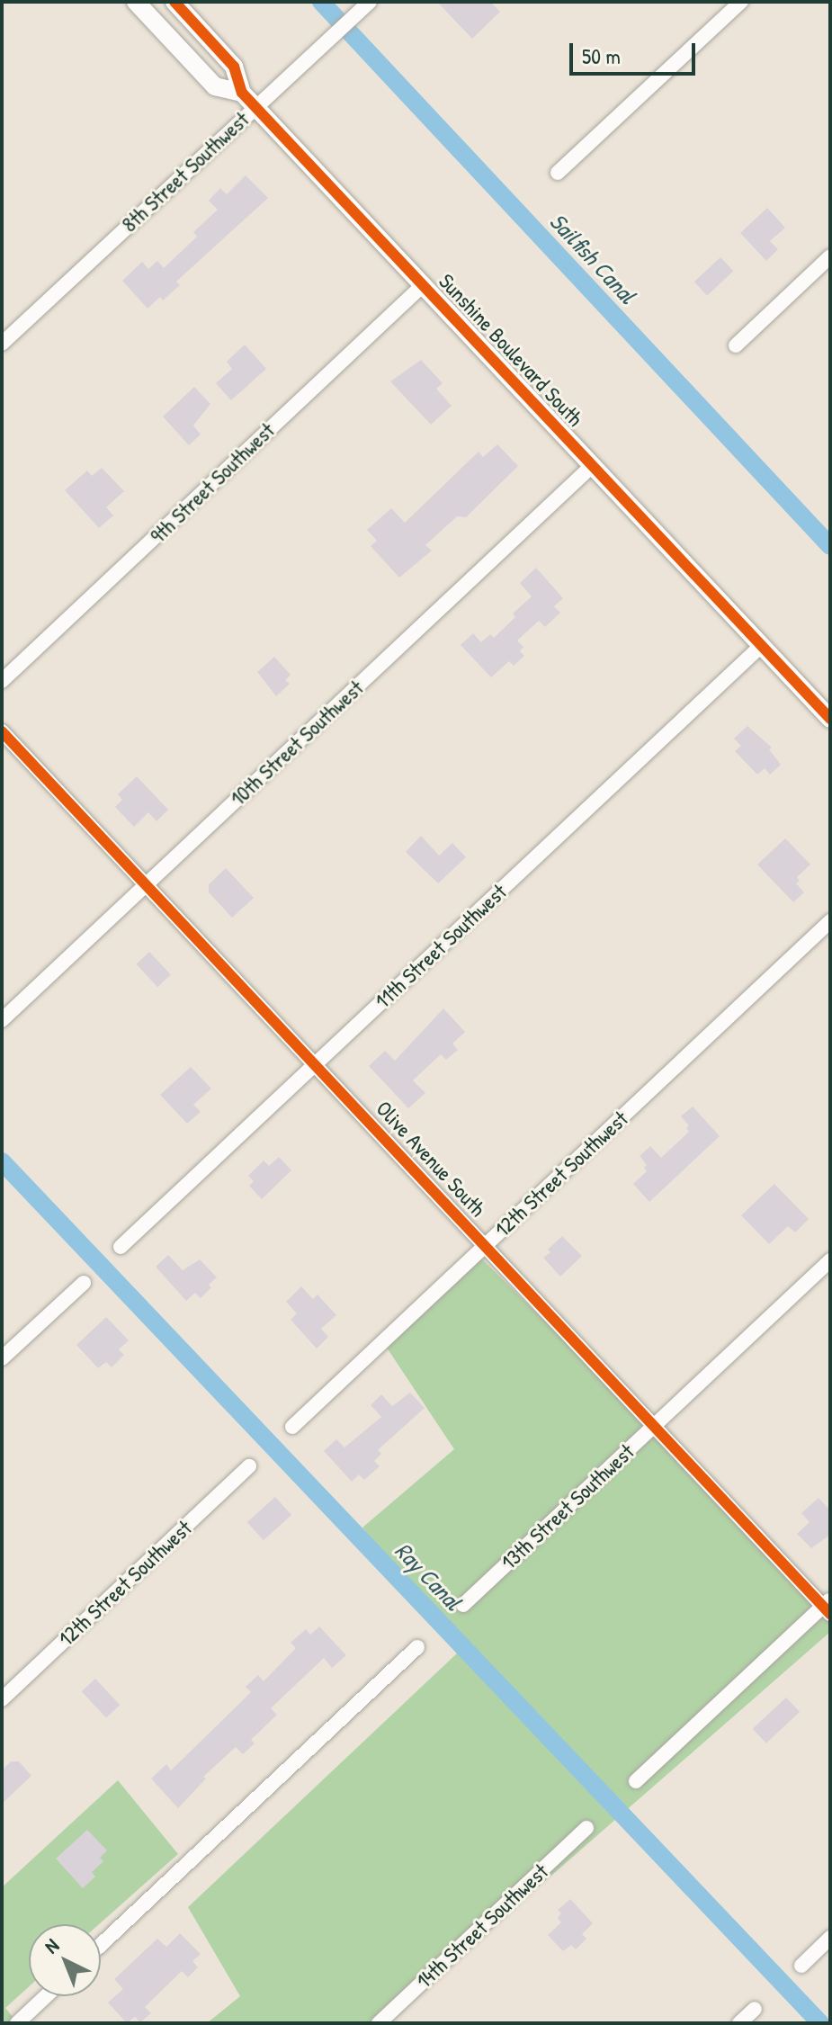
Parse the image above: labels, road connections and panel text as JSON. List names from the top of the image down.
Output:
{
  "streets": {
    "street": [
      "8th Street Southwest",
      "Sunshine Boulevard South",
      "9th Street Southwest",
      "10th Street Southwest",
      "11th Street Southwest",
      "Olive Avenue South",
      "12th Street Southwest",
      "13th Street Southwest",
      "14th Street Southwest"
    ]
  },
  "crossings": [
    ["8th Street Southwest", "Sunshine Boulevard South"],
    ["Sunshine Boulevard South", "9th Street Southwest"],
    ["Sunshine Boulevard South", "10th Street Southwest"],
    ["Sunshine Boulevard South", "11th Street Southwest"],
    ["10th Street Southwest", "Olive Avenue South"],
    ["11th Street Southwest", "Olive Avenue South"],
    ["Olive Avenue South", "12th Street Southwest"],
    ["Olive Avenue South", "13th Street Southwest"]
  ],
  "water": ["Sailfish Canal", "Ray Canal"],
  "scale_bar": "50 m",
  "north": "top left"
}
